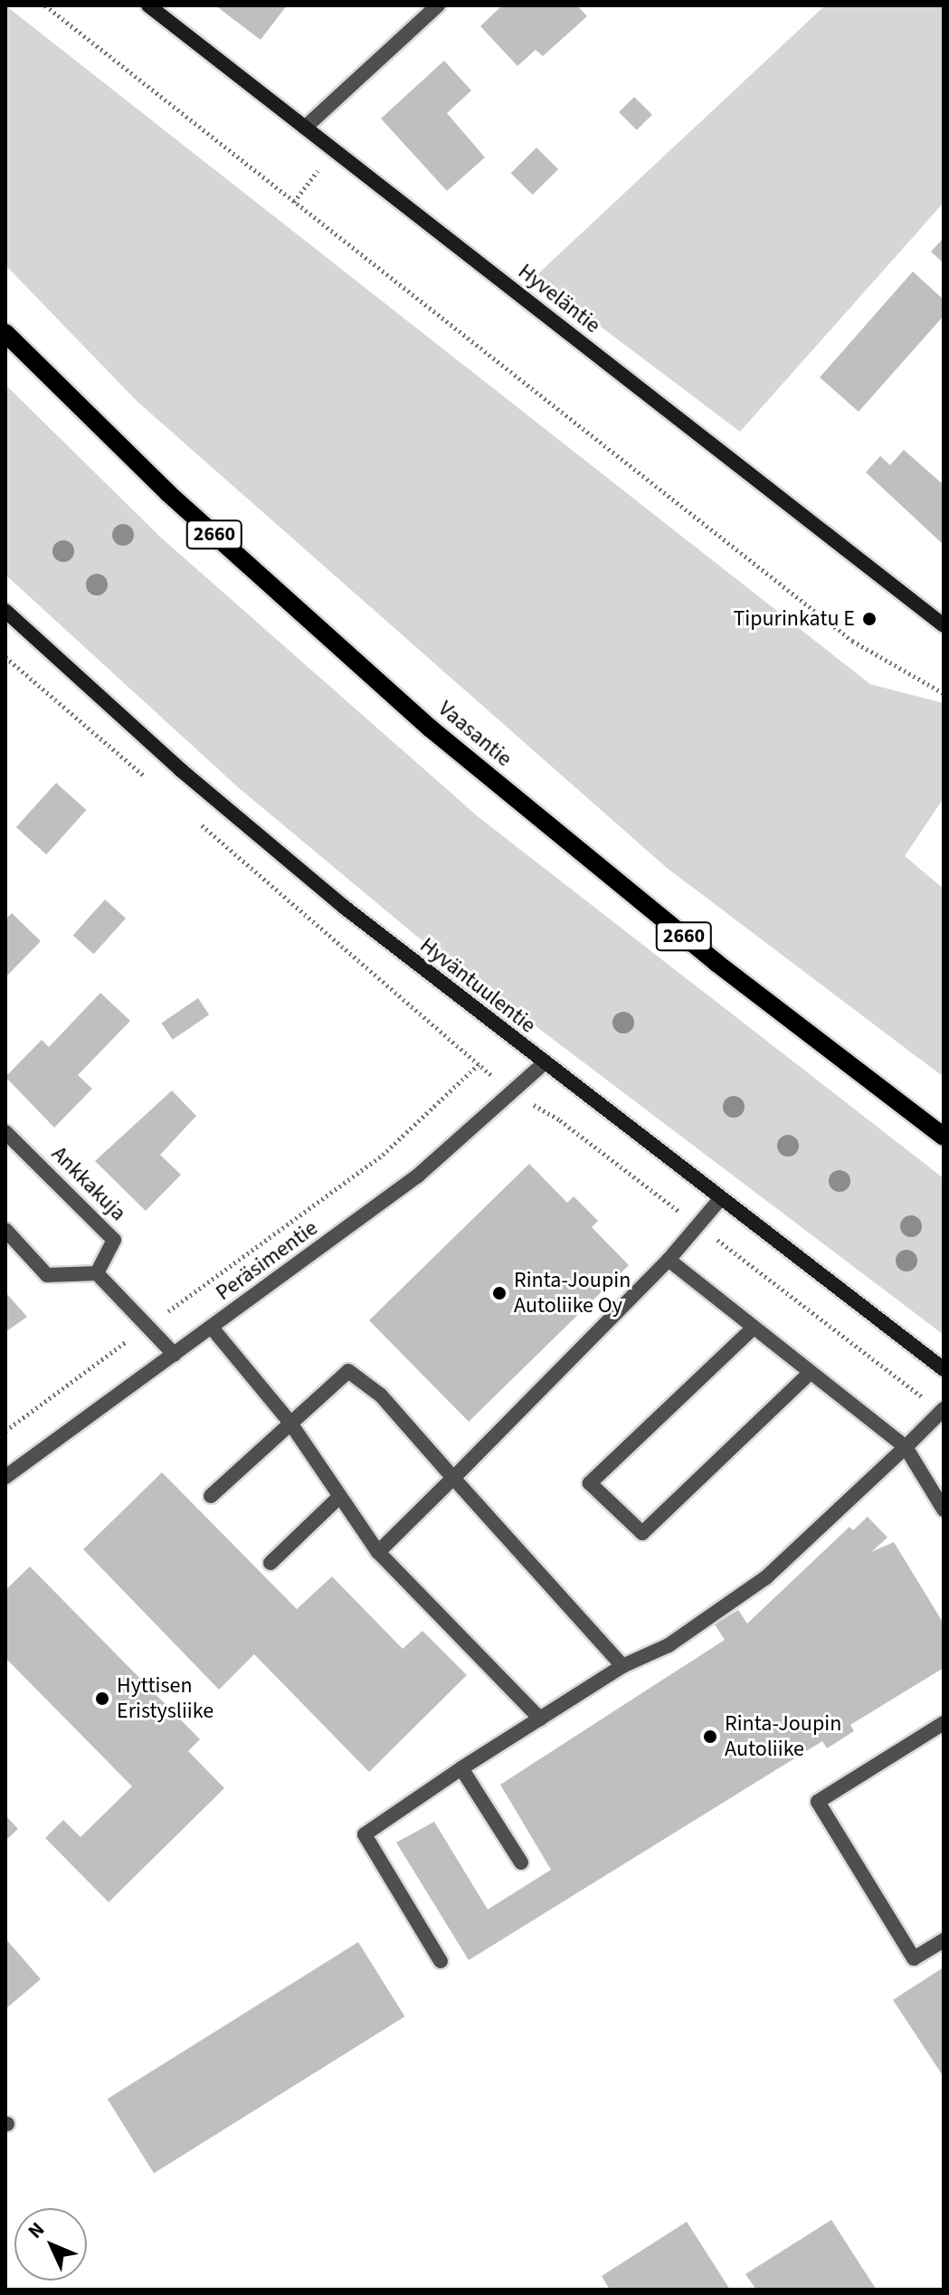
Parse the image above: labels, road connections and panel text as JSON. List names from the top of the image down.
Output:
{
  "streets": {
    "main road": ["2660", "Vaasantie"],
    "street": [
      "Hyveläntie",
      "Hyväntuulentie",
      "Ankkakuja",
      "Peräsimentie"
    ]
  },
  "crossings": [
    ["Hyväntuulentie", "Peräsimentie"]
  ],
  "places": [
    "Tipurinkatu E",
    "Rinta-Joupin Autoliike Oy",
    "Hyttisen Eristysliike",
    "Rinta-Joupin Autoliike"
  ],
  "north": "top left"
}
